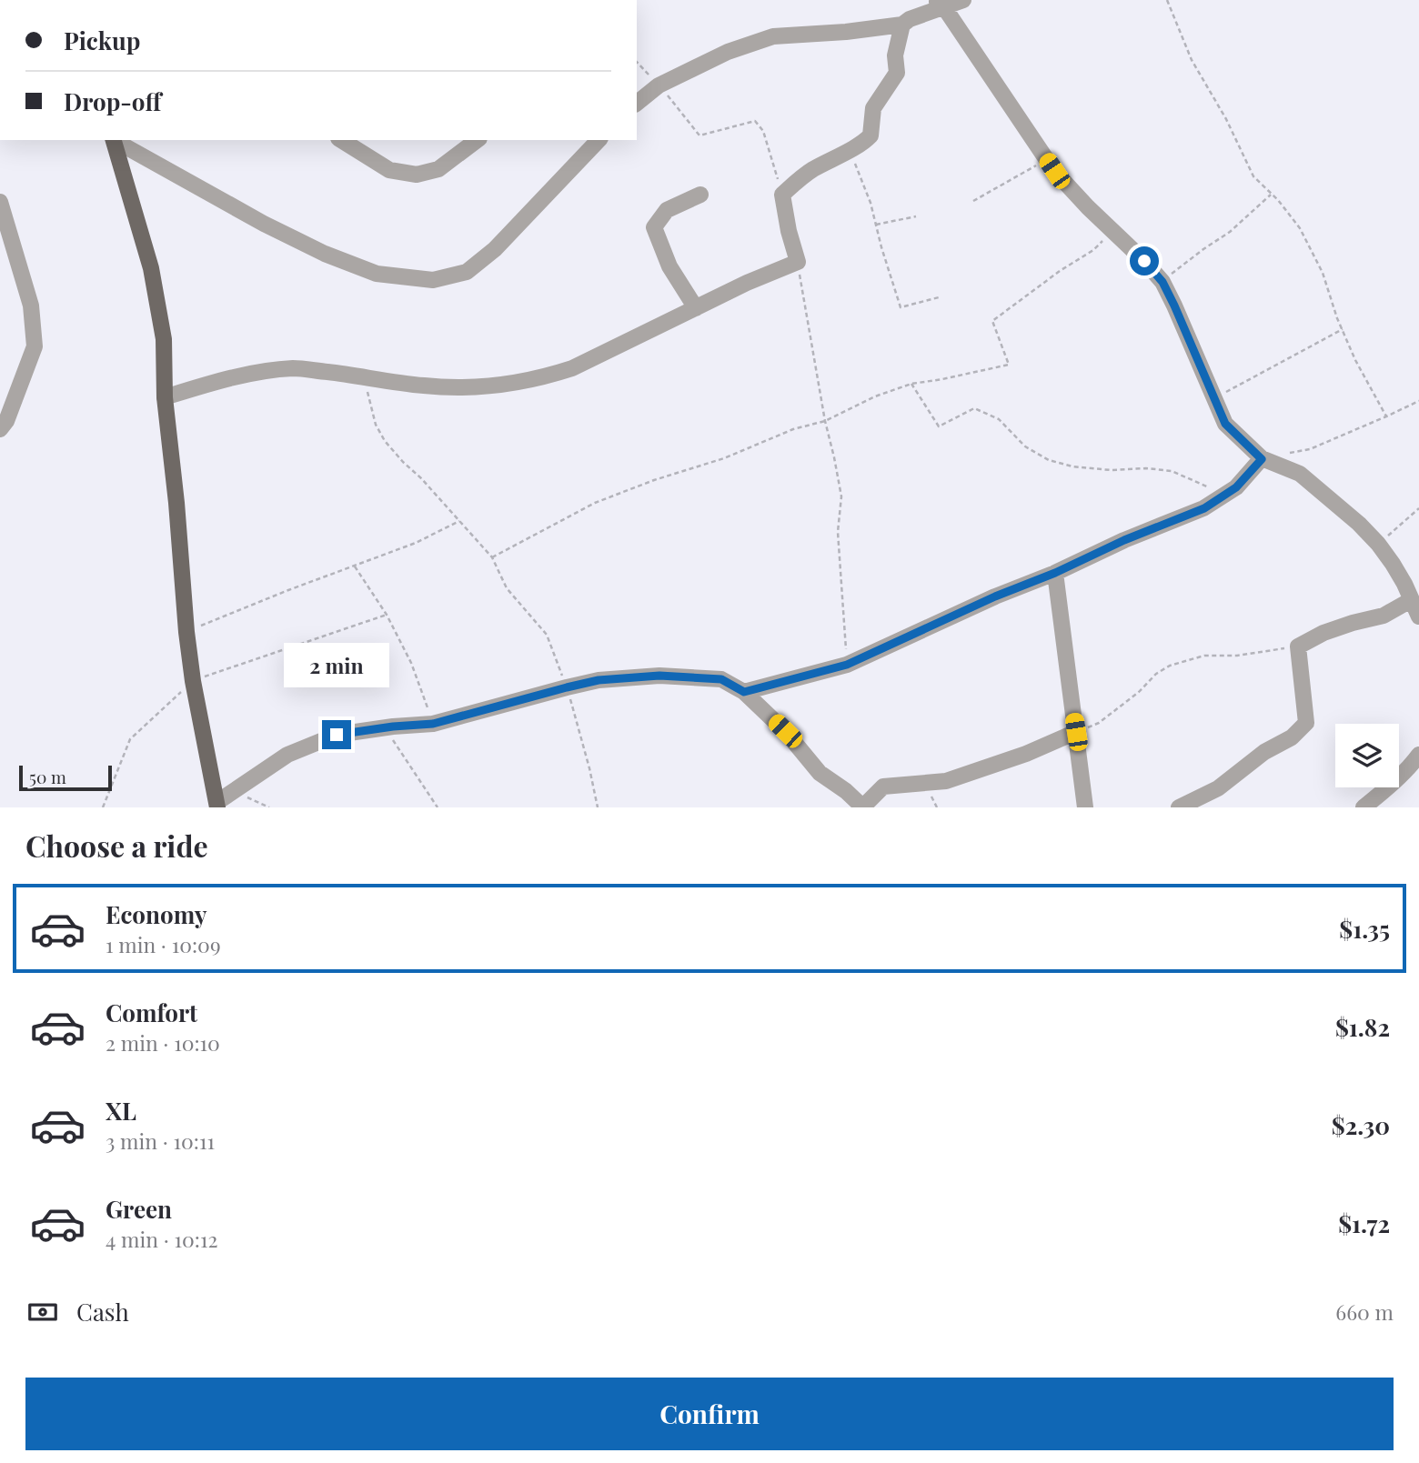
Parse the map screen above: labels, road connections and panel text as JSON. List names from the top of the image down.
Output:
{
  "scale_bar": "50 m",
  "page": {
    "banner": ["Pickup", "Drop-off"],
    "bubble": "2 min",
    "scale": "50 m",
    "heading": "Choose a ride",
    "list": [
      {
        "name": "Economy",
        "note": "1 min · 10:09",
        "value": "$1.35"
      },
      {
        "name": "Comfort",
        "note": "2 min · 10:10",
        "value": "$1.82"
      },
      {
        "name": "XL",
        "note": "3 min · 10:11",
        "value": "$2.30"
      },
      {
        "name": "Green",
        "note": "4 min · 10:12",
        "value": "$1.72"
      }
    ],
    "pay": ["Cash", "660 m"],
    "buttons": "Confirm"
  }
}
